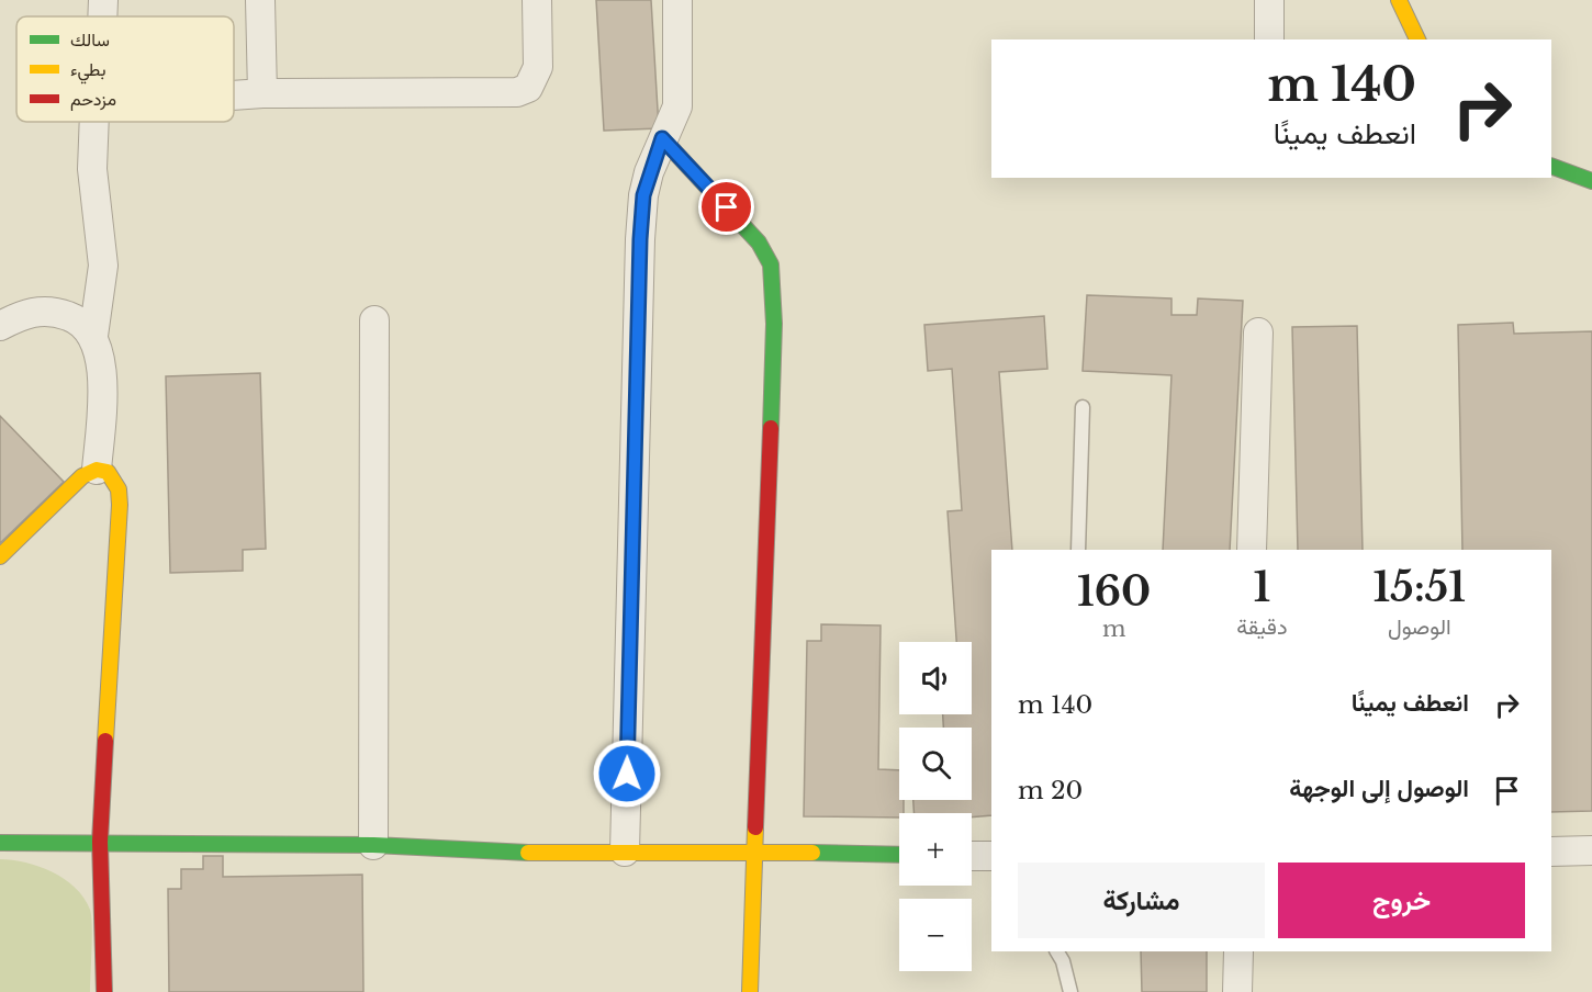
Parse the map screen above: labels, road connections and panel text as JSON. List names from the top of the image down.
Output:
{
  "legend": ["سالك", "بطيء", "مزدحم"],
  "page": {
    "turn": ["140 m", "انعطف يمينًا"],
    "eta": [
      "15:51",
      "الوصول",
      "1",
      "دقيقة",
      "160",
      "m"
    ],
    "map_buttons": ["+", "−"],
    "list": [
      {
        "name": "انعطف يمينًا",
        "value": "140 m"
      },
      {
        "name": "الوصول إلى الوجهة",
        "value": "20 m"
      }
    ],
    "buttons": ["خروج", "مشاركة"]
  }
}
